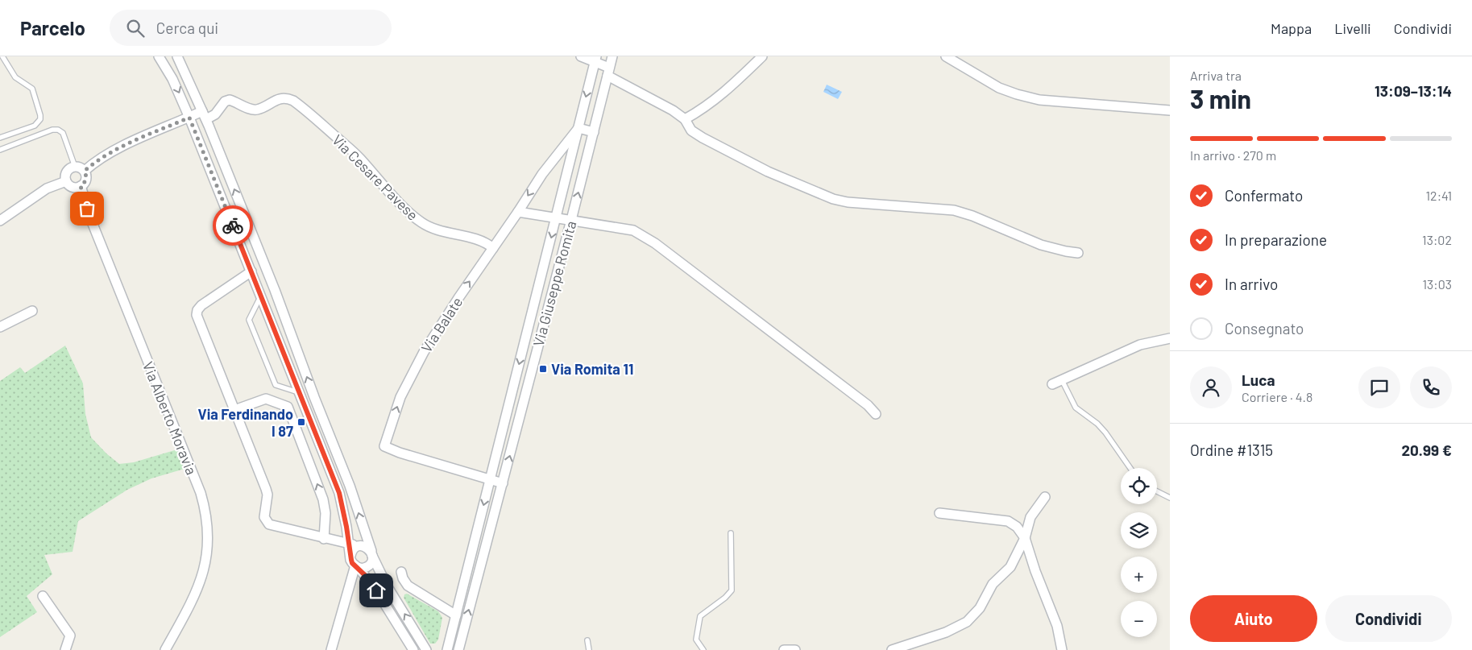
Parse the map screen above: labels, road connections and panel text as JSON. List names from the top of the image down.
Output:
{
  "streets": {
    "street": [
      "Via Cesare Pavese",
      "Via Giuseppe Romita",
      "Via Balate",
      "Via Alberto Moravia"
    ]
  },
  "crossings": [
    ["Via Cesare Pavese", "Via Balate"],
    ["Via Giuseppe Romita", "Via Balate"]
  ],
  "places": {
    "transit": ["Via Romita 11", "Via Ferdinando I 87"]
  },
  "page": {
    "header": "Parcelo",
    "search": "Cerca qui",
    "nav": ["Mappa", "Livelli", "Condividi"],
    "heading": ["3 min", "Arriva tra", "13:09–13:14"],
    "panel": [
      "Luca",
      "Corriere · 4.8",
      "Ordine #1315",
      "20.99 €"
    ],
    "bar": "In arrivo · 270 m",
    "list": [
      ["Confermato", "12:41"],
      ["In preparazione", "13:02"],
      ["In arrivo", "13:03"],
      "Consegnato"
    ],
    "map_buttons": ["+", "−"],
    "buttons": ["Aiuto", "Condividi"]
  }
}
